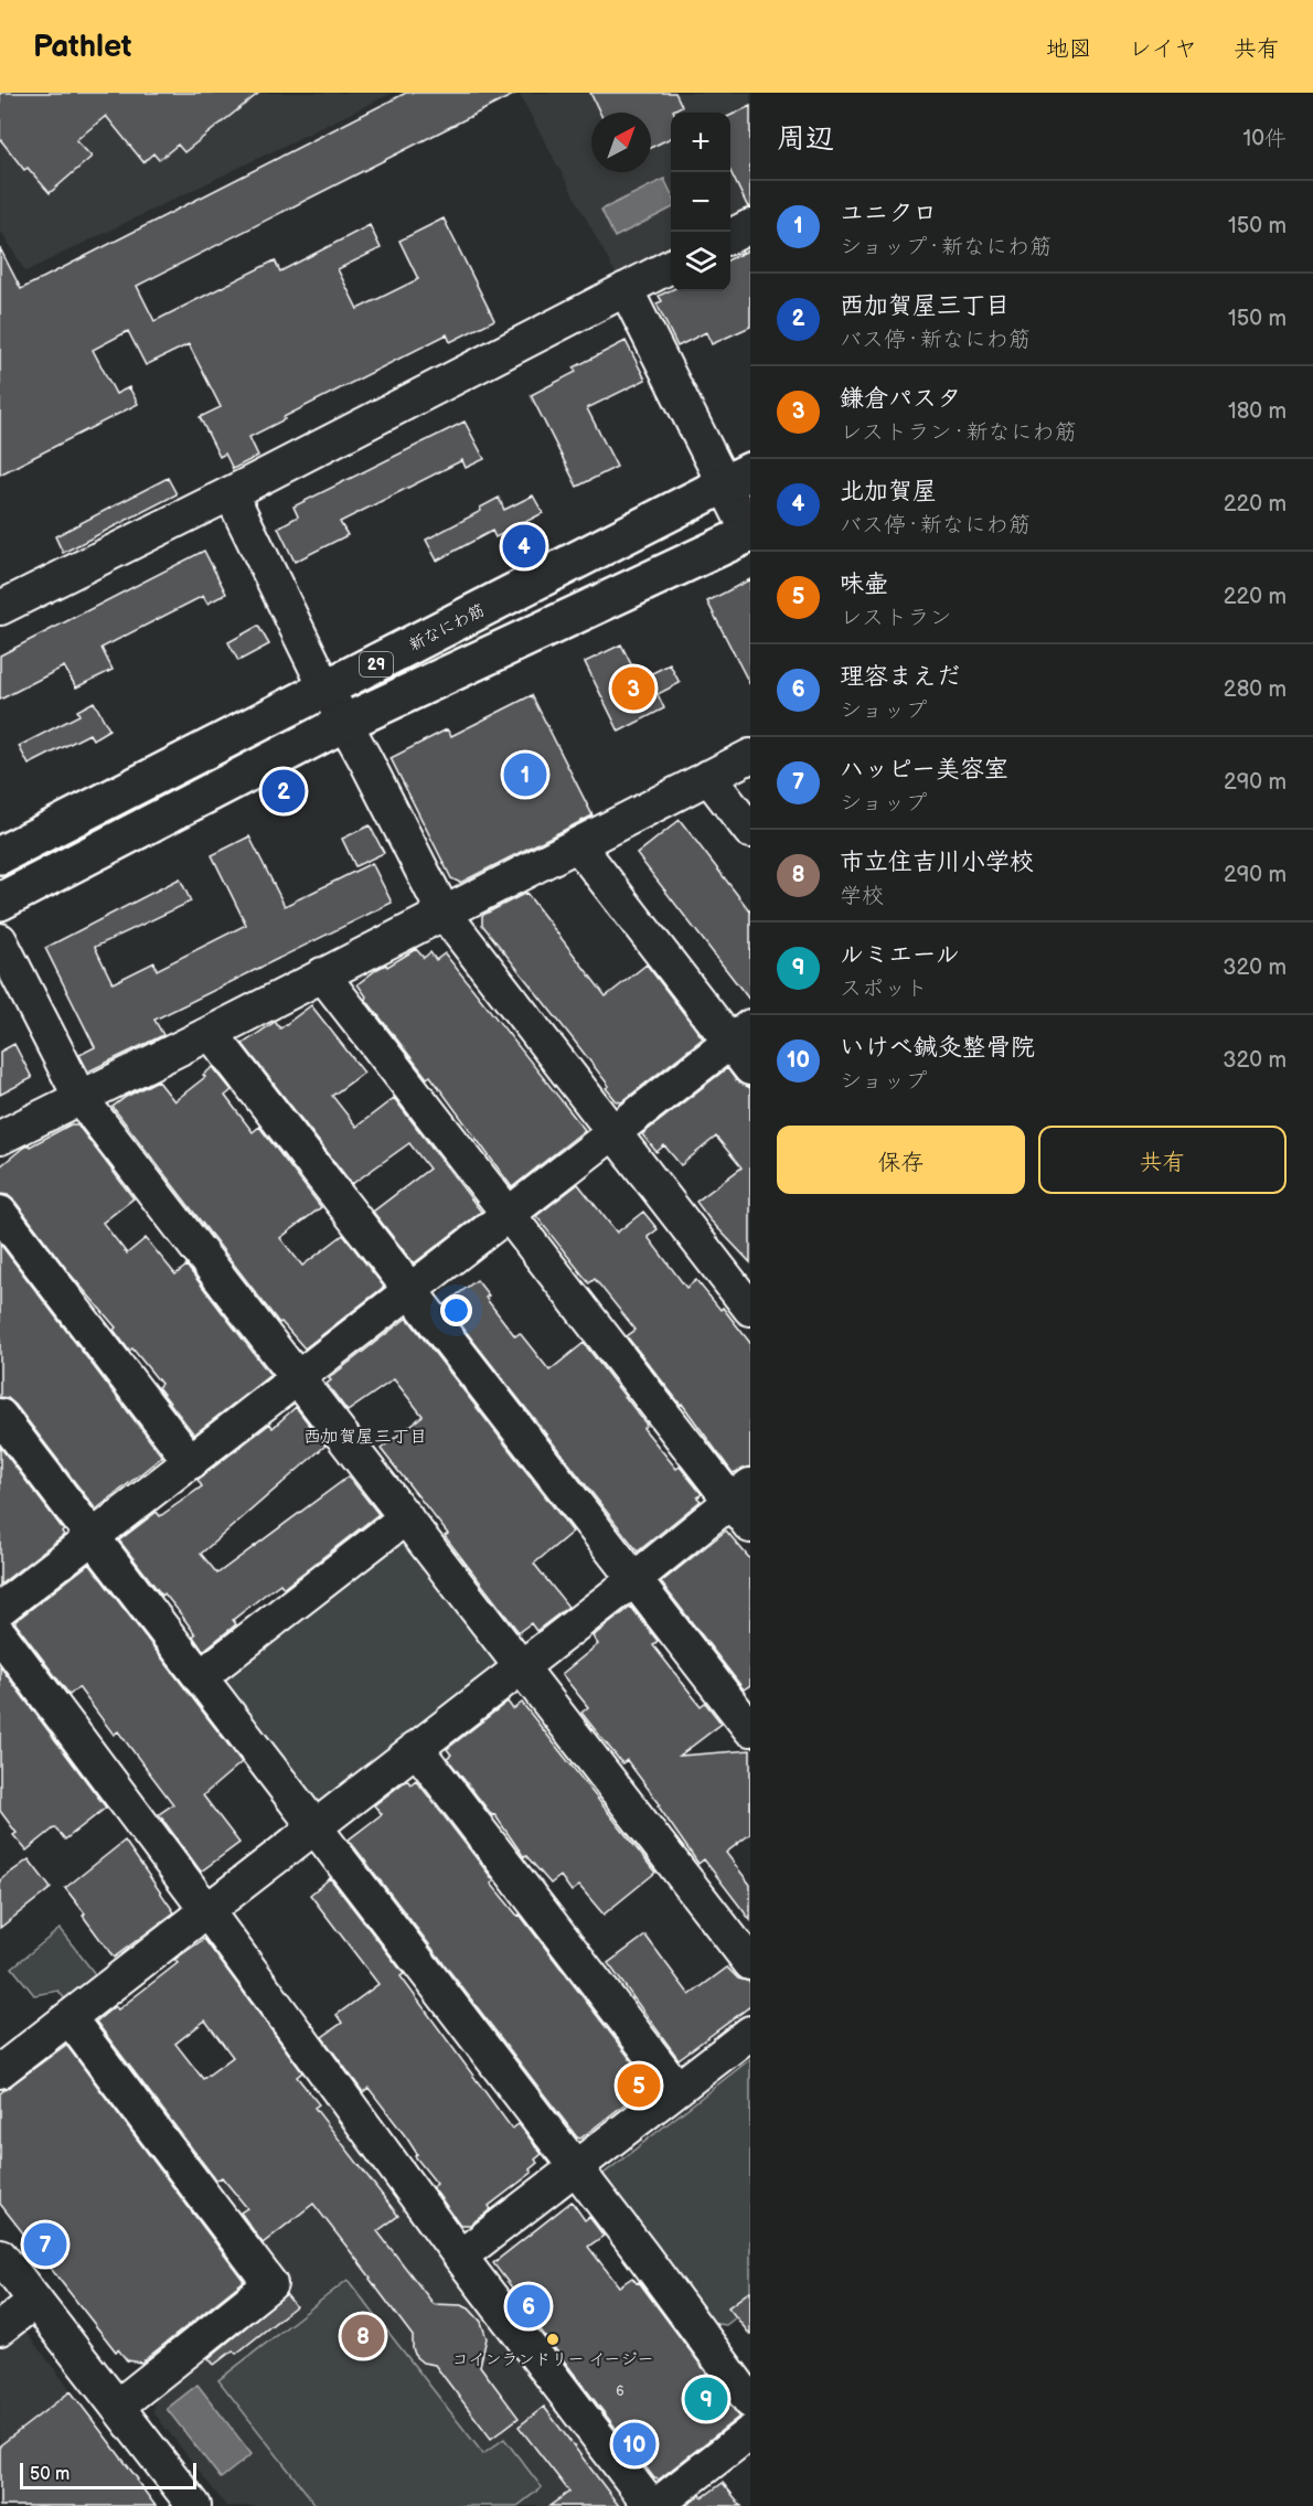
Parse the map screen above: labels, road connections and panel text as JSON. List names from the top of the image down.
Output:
{
  "streets": {
    "main road": ["新なにわ筋", "29"]
  },
  "districts": ["西加賀屋三丁目"],
  "places": ["コインランドリー イージー"],
  "house_numbers": ["6"],
  "scale_bar": "50 m",
  "north": "top right",
  "page": {
    "header": "Pathlet",
    "nav": ["地図", "レイヤ", "共有"],
    "heading": ["周辺", "10件"],
    "map_buttons": ["+", "−"],
    "list": [
      {
        "mark": "1",
        "name": "ユニクロ",
        "note": "ショップ · 新なにわ筋",
        "value": "150 m"
      },
      {
        "mark": "2",
        "name": "西加賀屋三丁目",
        "note": "バス停 · 新なにわ筋",
        "value": "150 m"
      },
      {
        "mark": "3",
        "name": "鎌倉パスタ",
        "note": "レストラン · 新なにわ筋",
        "value": "180 m"
      },
      {
        "mark": "4",
        "name": "北加賀屋",
        "note": "バス停 · 新なにわ筋",
        "value": "220 m"
      },
      {
        "mark": "5",
        "name": "味壷",
        "note": "レストラン",
        "value": "220 m"
      },
      {
        "mark": "6",
        "name": "理容まえだ",
        "note": "ショップ",
        "value": "280 m"
      },
      {
        "mark": "7",
        "name": "ハッピー美容室",
        "note": "ショップ",
        "value": "290 m"
      },
      {
        "mark": "8",
        "name": "市立住吉川小学校",
        "note": "学校",
        "value": "290 m"
      },
      {
        "mark": "9",
        "name": "ルミエール",
        "note": "スポット",
        "value": "320 m"
      },
      {
        "mark": "10",
        "name": "いけべ鍼灸整骨院",
        "note": "ショップ",
        "value": "320 m"
      }
    ],
    "pins": [
      "4",
      "3",
      "1",
      "2",
      "5",
      "7",
      "6",
      "8",
      "9",
      "10"
    ],
    "buttons": ["保存", "共有"],
    "scale": "50 m"
  }
}
